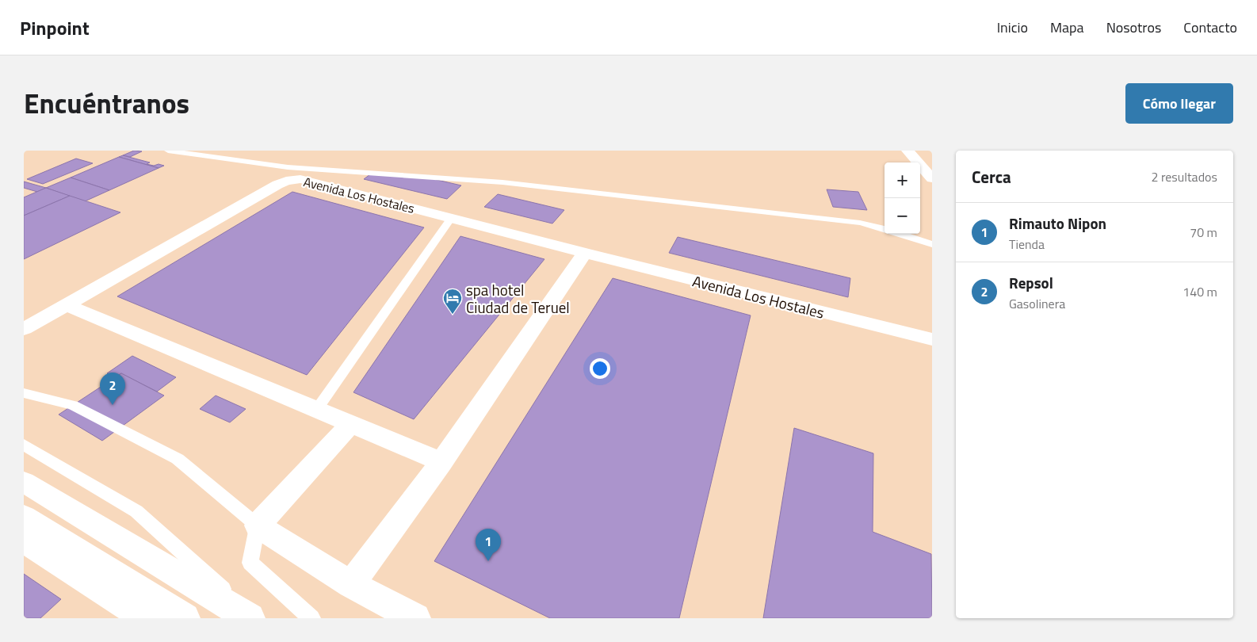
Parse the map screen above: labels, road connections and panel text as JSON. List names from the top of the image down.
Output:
{
  "streets": {
    "street": ["Avenida Los Hostales"]
  },
  "places": {
    "hotel": ["spa hotel Ciudad de Teruel"]
  },
  "page": {
    "header": "Pinpoint",
    "nav": [
      "Inicio",
      "Mapa",
      "Nosotros",
      "Contacto"
    ],
    "title": "Encuéntranos",
    "buttons": "Cómo llegar",
    "heading": ["Cerca", "2 resultados"],
    "map_buttons": ["+", "−"],
    "list": [
      {
        "mark": "1",
        "name": "Rimauto Nipon",
        "note": "Tienda",
        "value": "70 m"
      },
      {
        "mark": "2",
        "name": "Repsol",
        "note": "Gasolinera",
        "value": "140 m"
      }
    ],
    "pins": ["2", "1"]
  }
}
